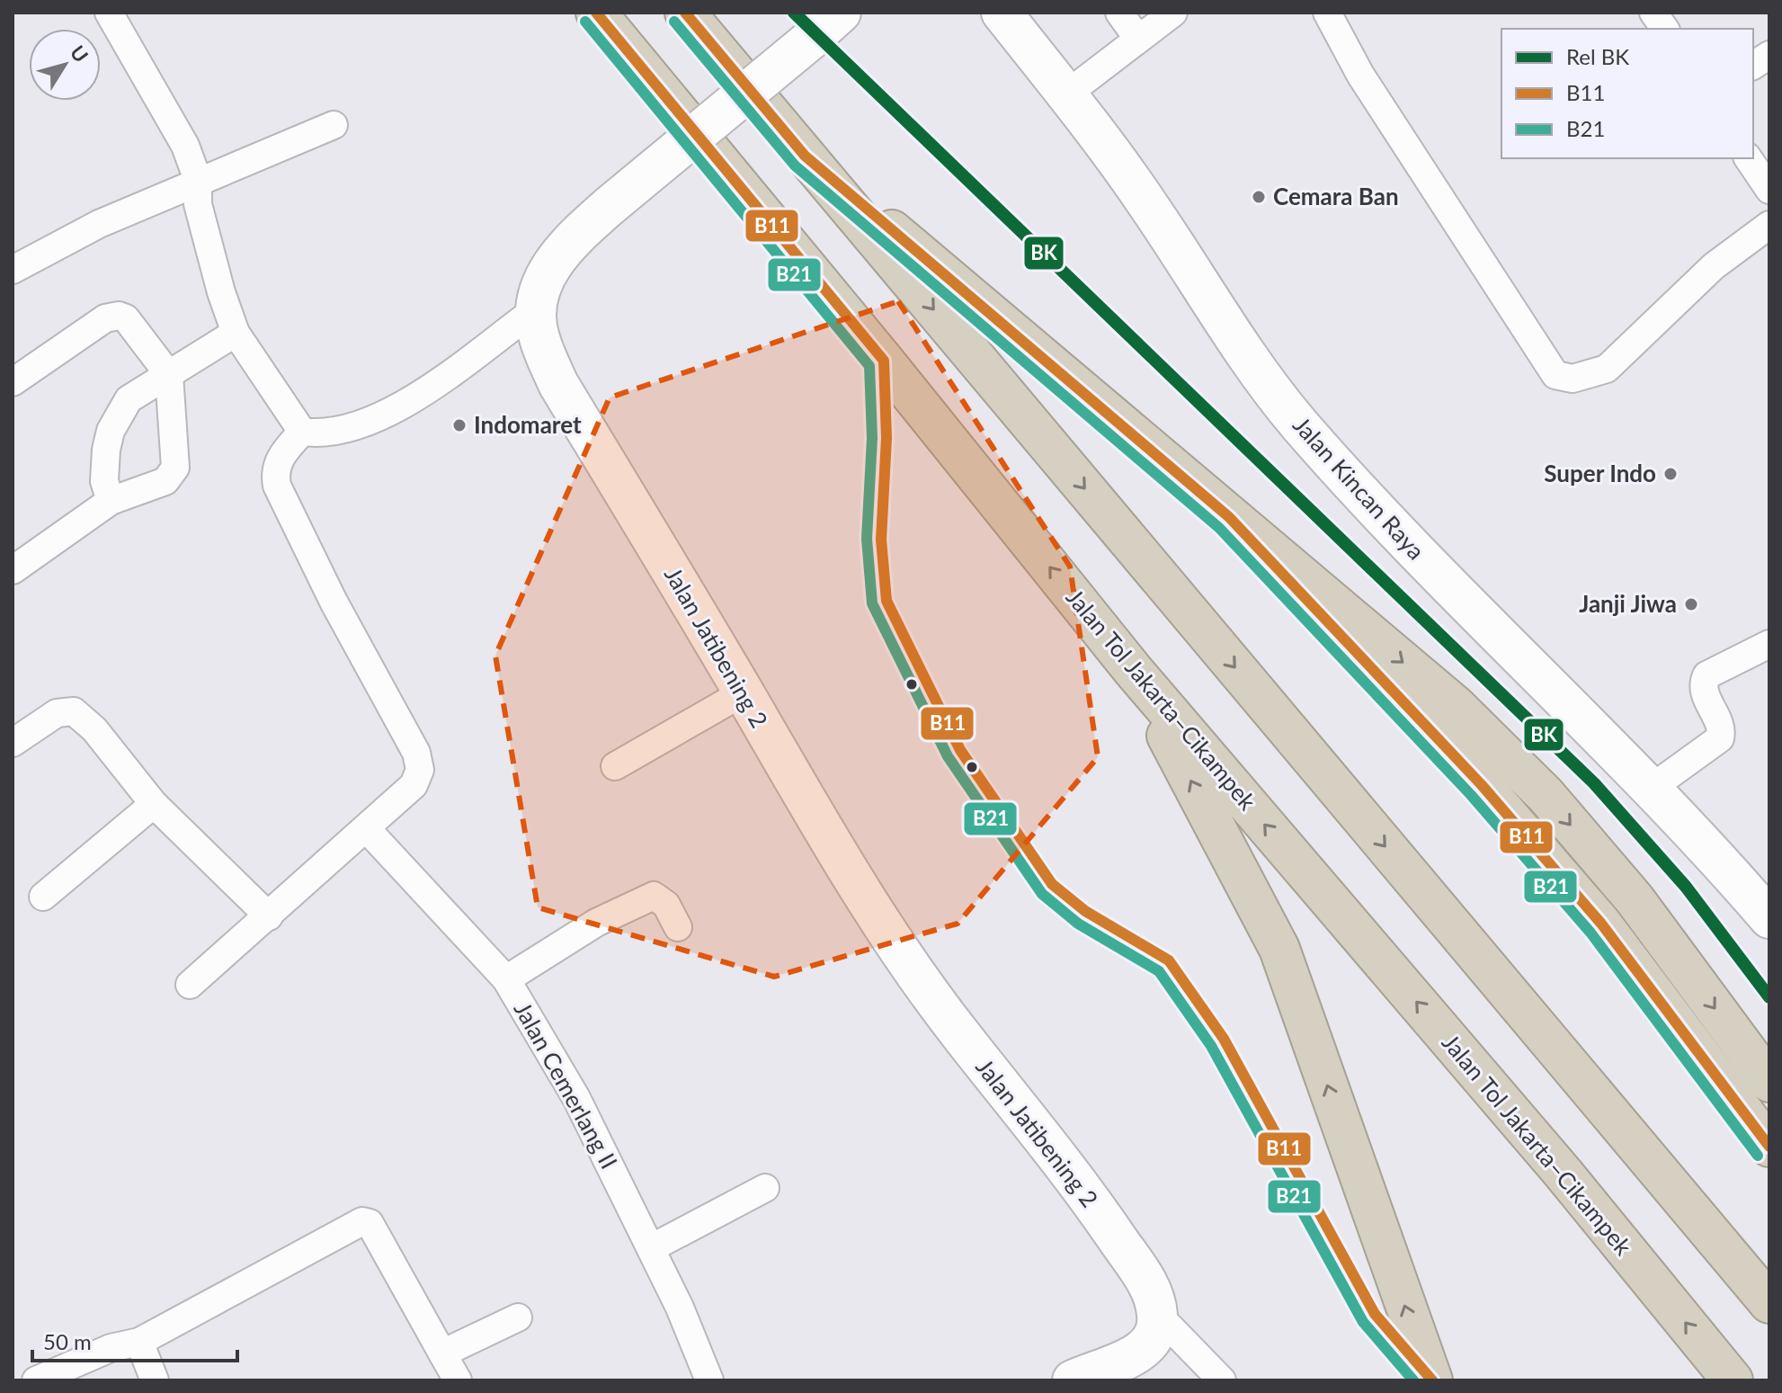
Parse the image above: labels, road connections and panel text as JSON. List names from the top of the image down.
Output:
{
  "streets": {
    "highway": ["Jalan Tol Jakarta–Cikampek"],
    "main road": ["Jalan Kincan Raya", "Jalan Jatibening 2"],
    "street": ["Jalan Cemerlang II"]
  },
  "places": [
    "Cemara Ban",
    "Indomaret",
    "Super Indo",
    "Janji Jiwa"
  ],
  "lines": ["rail line BK", "transit line B11", "transit line B21"],
  "legend": ["Rel BK", "B11", "B21"],
  "scale_bar": "50 m",
  "north": "top right"
}
